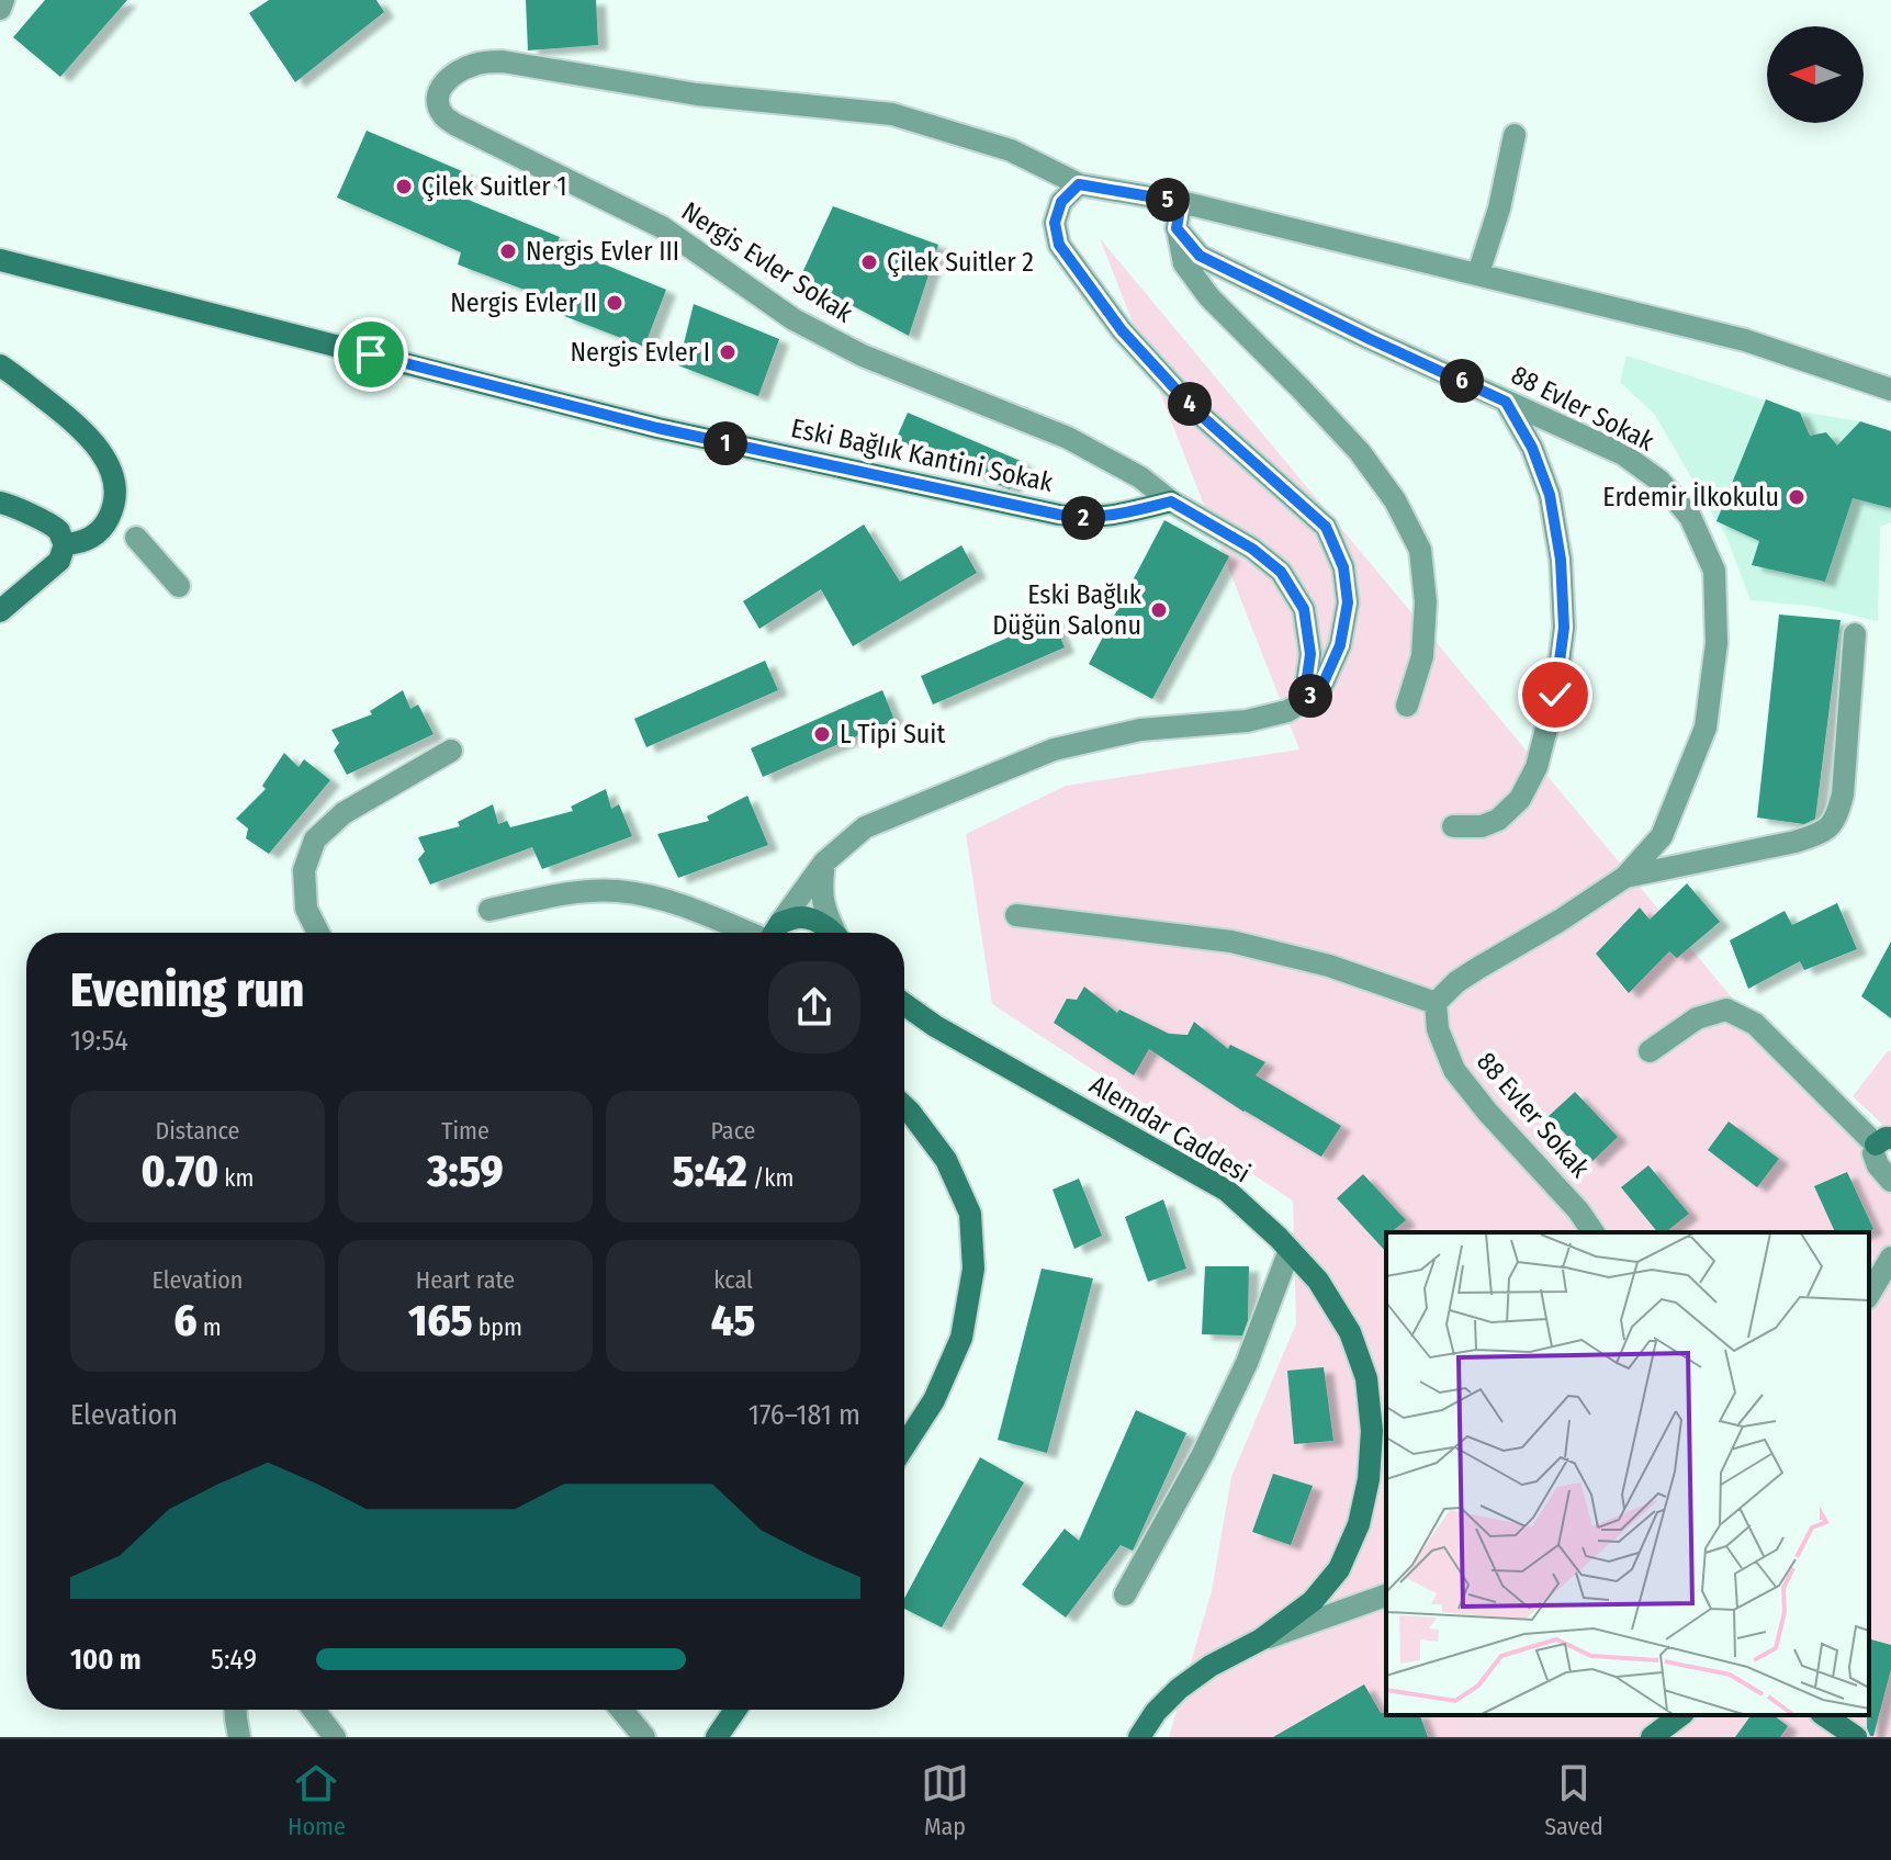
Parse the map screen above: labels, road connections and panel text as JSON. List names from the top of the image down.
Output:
{
  "streets": {
    "street": [
      "Nergis Evler Sokak",
      "88 Evler Sokak",
      "Eski Bağlık Kantini Sokak",
      "Alemdar Caddesi"
    ]
  },
  "crossings": [
    ["Nergis Evler Sokak", "Eski Bağlık Kantini Sokak"]
  ],
  "places": [
    "Çilek Suitler 1",
    "Nergis Evler III",
    "Çilek Suitler 2",
    "Nergis Evler II",
    "Nergis Evler I",
    "Erdemir İlkokulu",
    "Eski Bağlık Düğün Salonu",
    "L Tipi Suit"
  ],
  "north": "left",
  "page": {
    "pins": [
      "5",
      "6",
      "4",
      "1",
      "2",
      "3"
    ],
    "heading": ["Evening run", "19:54"],
    "stats": [
      ["Distance", "0.70 km"],
      ["Time", "3:59"],
      ["Pace", "5:42 /km"],
      ["Elevation", "6 m"],
      ["Heart rate", "165 bpm"],
      ["kcal", "45"]
    ],
    "chart": ["Elevation", "176–181 m"],
    "list": [
      {
        "name": "100 m",
        "note": "5:49"
      }
    ],
    "tabs": ["Home", "Map", "Saved"]
  }
}
